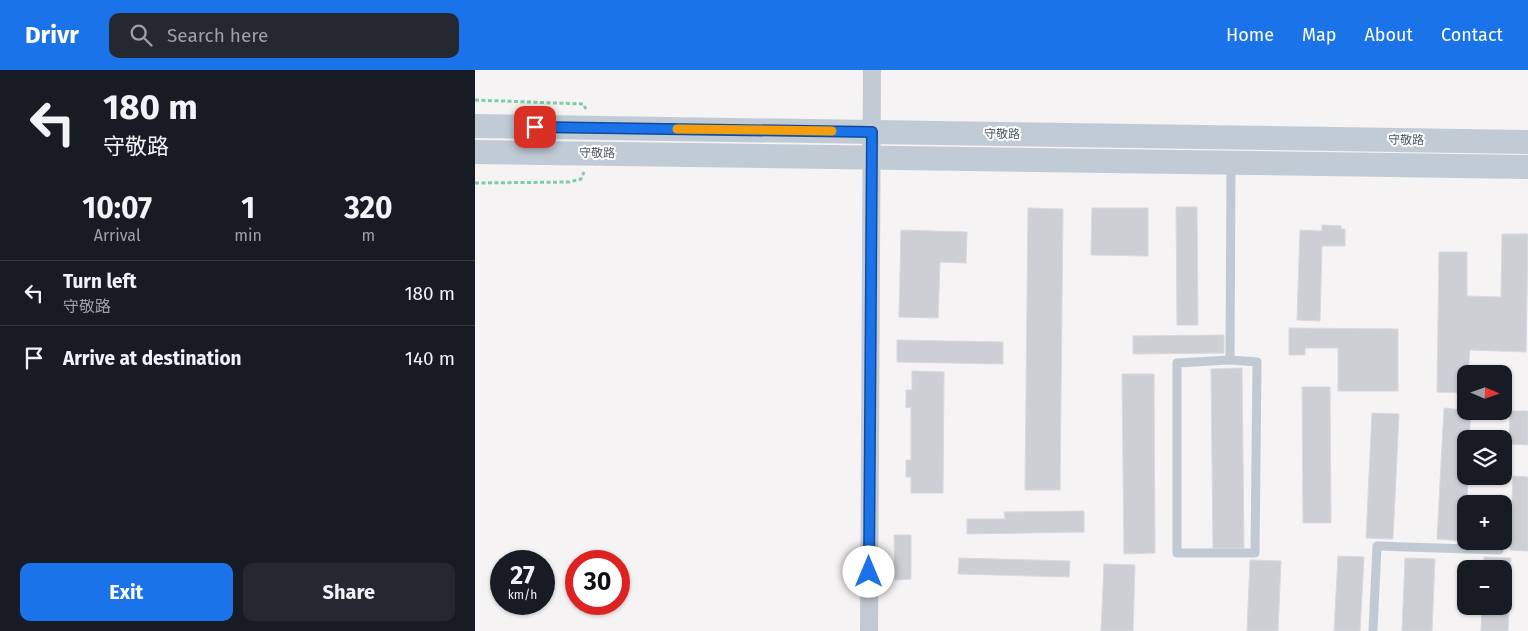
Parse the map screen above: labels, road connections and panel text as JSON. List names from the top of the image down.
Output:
{
  "streets": {
    "main road": ["守敬路"]
  },
  "north": "right",
  "page": {
    "header": "Drivr",
    "search": "Search here",
    "nav": [
      "Home",
      "Map",
      "About",
      "Contact"
    ],
    "turn": ["180 m", "守敬路"],
    "eta": [
      "10:07",
      "Arrival",
      "1",
      "min",
      "320",
      "m"
    ],
    "list": [
      {
        "name": "Turn left",
        "note": "守敬路",
        "value": "180 m"
      },
      {
        "name": "Arrive at destination",
        "value": "140 m"
      }
    ],
    "map_buttons": ["+", "−"],
    "speed": "27 km/h",
    "limit": "30",
    "buttons": ["Exit", "Share"]
  }
}
